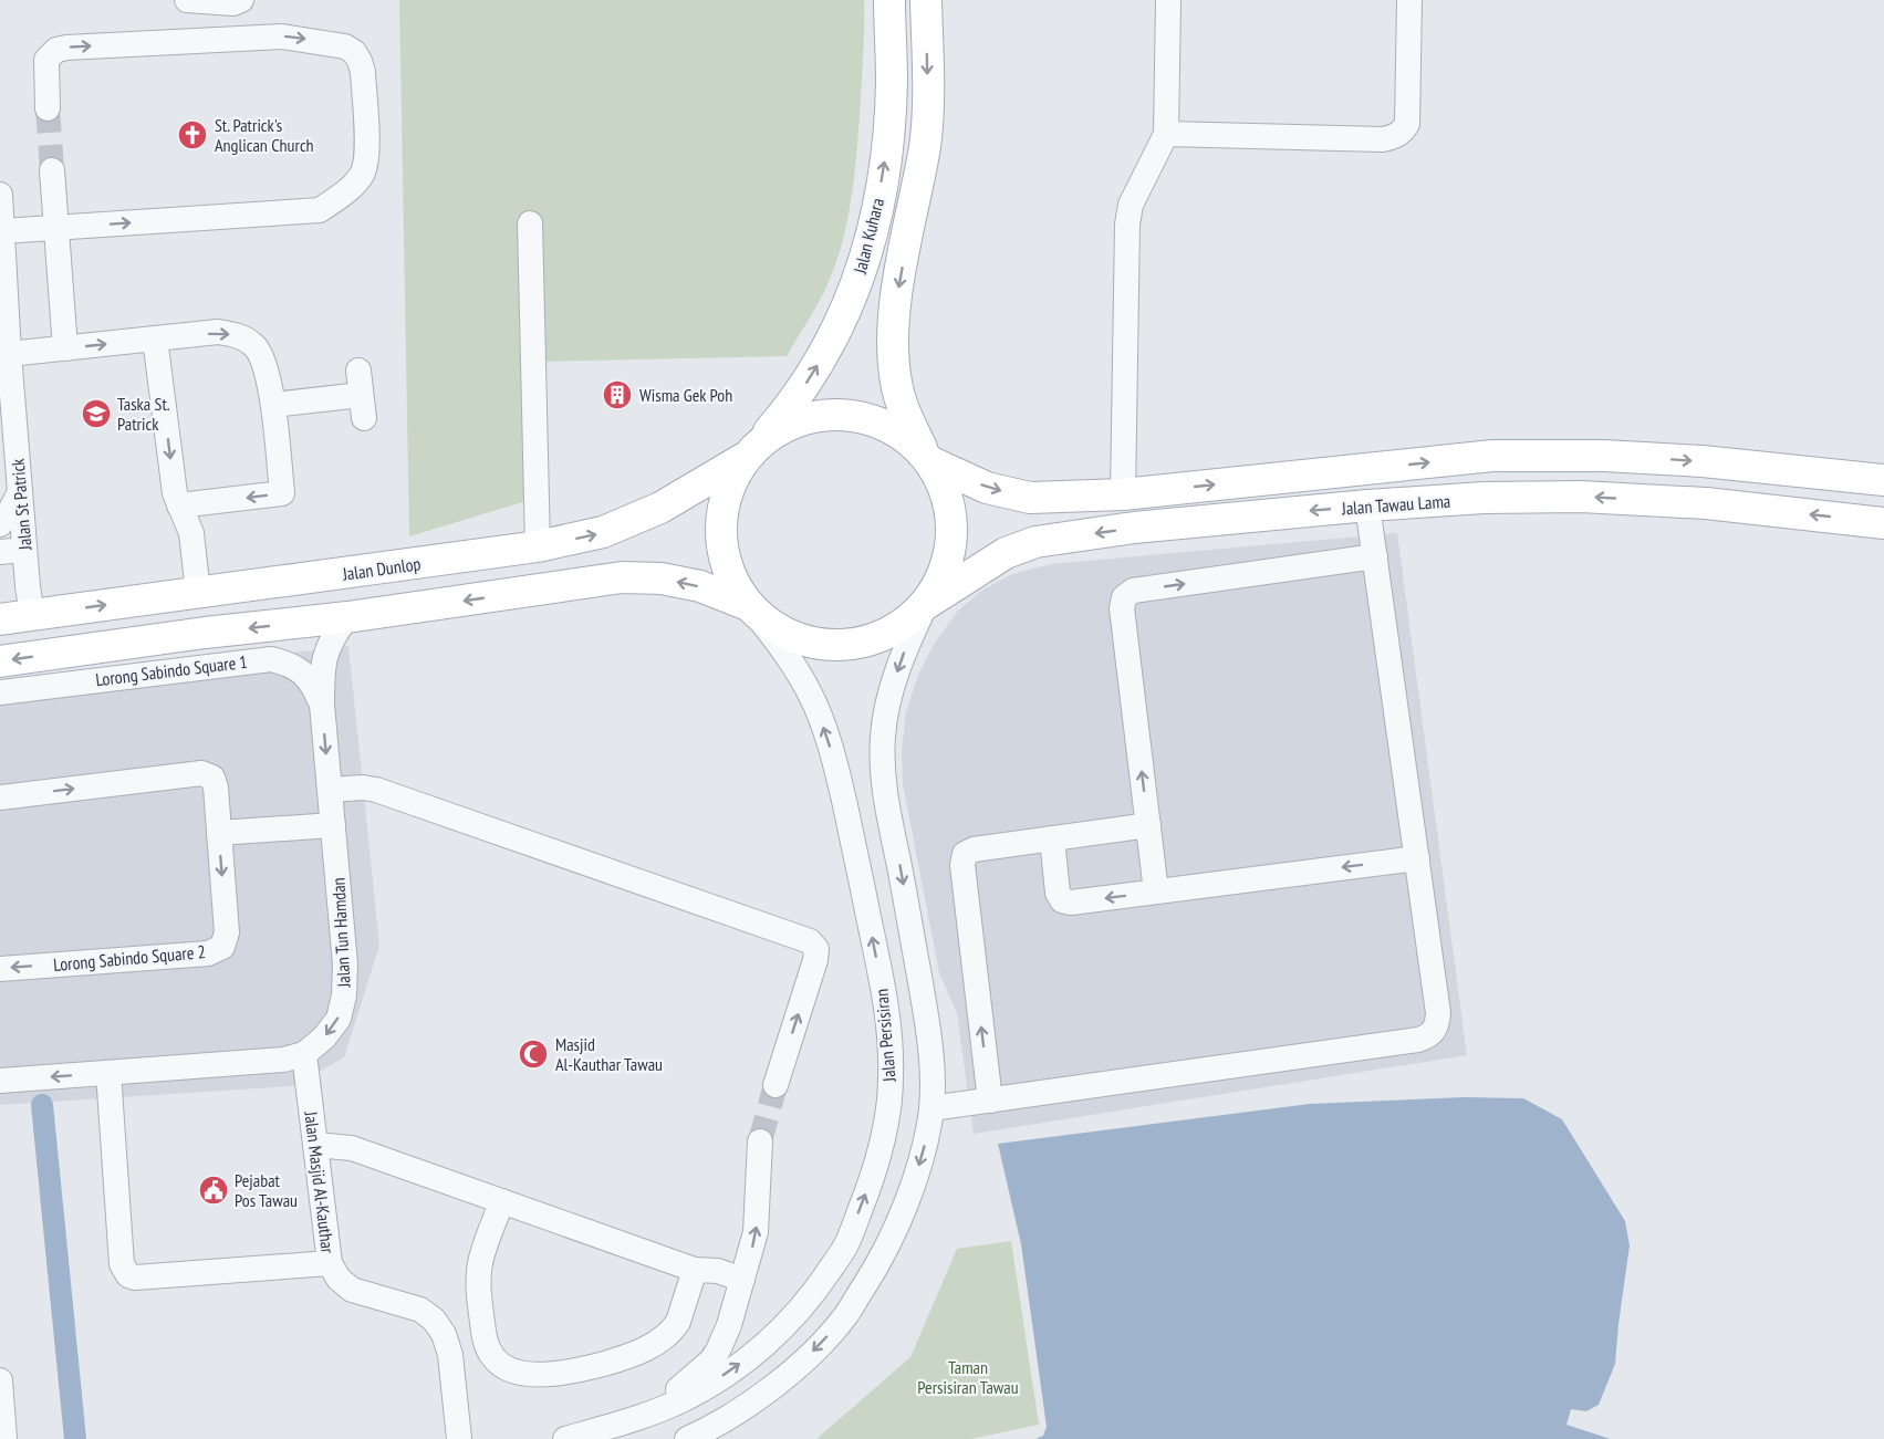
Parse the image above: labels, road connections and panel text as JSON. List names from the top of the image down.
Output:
{
  "streets": {
    "main road": ["Jalan Kuhara", "Jalan Tawau Lama", "Jalan Dunlop"],
    "street": [
      "Jalan St Patrick",
      "Lorong Sabindo Square 1",
      "Jalan Tun Hamdan",
      "Lorong Sabindo Square 2",
      "Jalan Persisiran",
      "Jalan Masjid Al-Kauthar"
    ]
  },
  "crossings": [
    ["Jalan Kuhara", "Jalan Tawau Lama"],
    ["Jalan Kuhara", "Jalan Dunlop"],
    ["Jalan Kuhara", "Jalan Persisiran"],
    ["Jalan St Patrick", "Jalan Dunlop"],
    ["Jalan Tawau Lama", "Jalan Dunlop"],
    ["Jalan Tawau Lama", "Jalan Persisiran"],
    ["Jalan Dunlop", "Jalan Persisiran"],
    ["Lorong Sabindo Square 1", "Jalan Tun Hamdan"],
    ["Jalan Tun Hamdan", "Jalan Masjid Al-Kauthar"]
  ],
  "one_way": ["Jalan Tun Hamdan"],
  "parks": ["Taman Persisiran Tawau"],
  "places": {
    "church": ["St. Patrick's Anglican Church"],
    "building": ["Wisma Gek Poh"],
    "school or university": ["Taska St. Patrick"],
    "mosque": ["Masjid Al-Kauthar Tawau"],
    "public building": ["Pejabat Pos Tawau"]
  }
}
